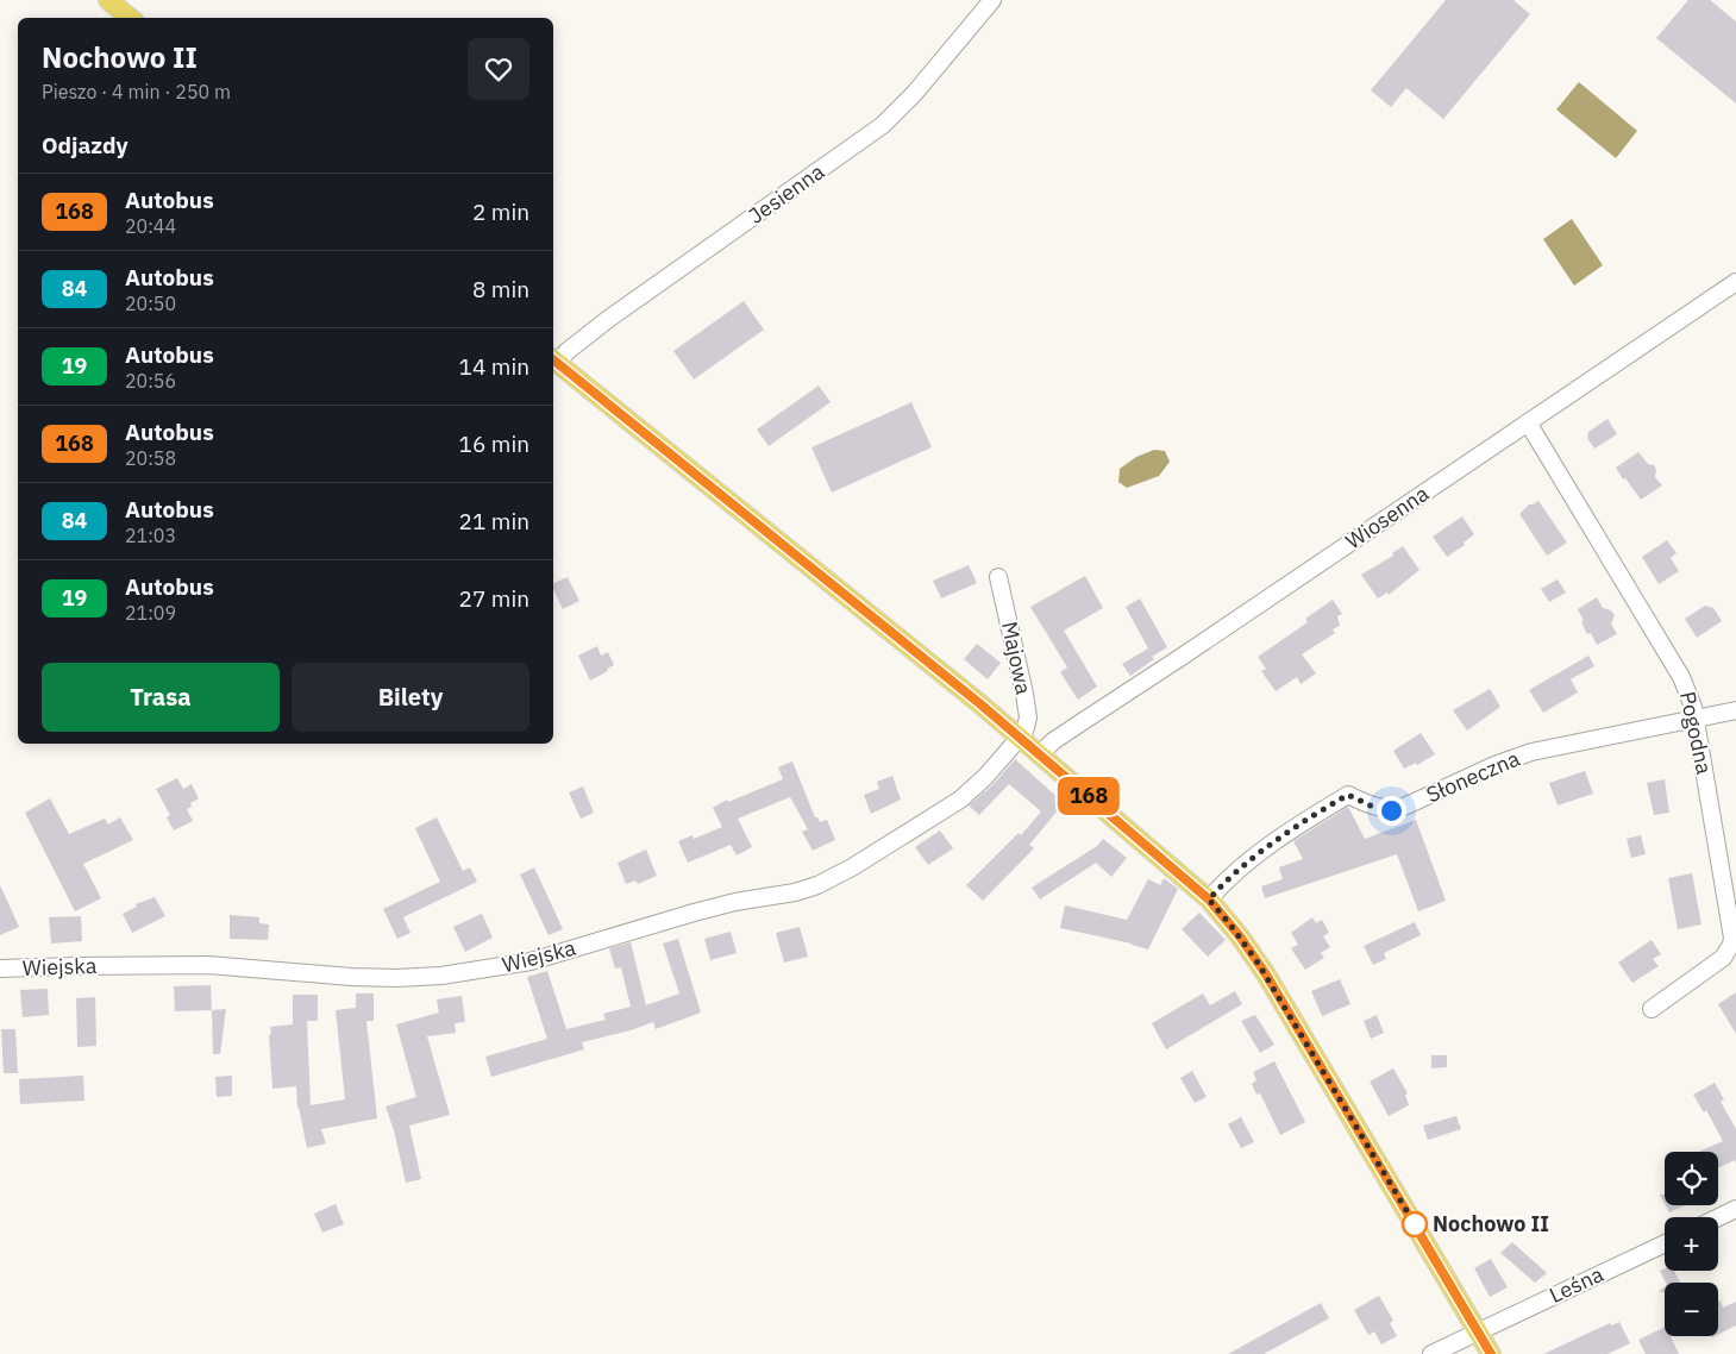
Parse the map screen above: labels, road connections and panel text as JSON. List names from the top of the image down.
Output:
{
  "streets": {
    "street": [
      "Jesienna",
      "Wiosenna",
      "Majowa",
      "Pogodna",
      "Słoneczna",
      "Wiejska",
      "Leśna"
    ]
  },
  "crossings": [
    ["Wiosenna", "Pogodna"],
    ["Majowa", "Wiejska"],
    ["Pogodna", "Słoneczna"]
  ],
  "places": ["Nochowo II"],
  "lines": ["bus line 168"],
  "page": {
    "on_map": "168",
    "heading": [
      ["Nochowo II", "Pieszo · 4 min · 250 m"],
      "Odjazdy"
    ],
    "list": [
      {
        "mark": "168",
        "name": "Autobus",
        "note": "20:44",
        "value": "2 min"
      },
      {
        "mark": "84",
        "name": "Autobus",
        "note": "20:50",
        "value": "8 min"
      },
      {
        "mark": "19",
        "name": "Autobus",
        "note": "20:56",
        "value": "14 min"
      },
      {
        "mark": "168",
        "name": "Autobus",
        "note": "20:58",
        "value": "16 min"
      },
      {
        "mark": "84",
        "name": "Autobus",
        "note": "21:03",
        "value": "21 min"
      },
      {
        "mark": "19",
        "name": "Autobus",
        "note": "21:09",
        "value": "27 min"
      }
    ],
    "buttons": ["Trasa", "Bilety"],
    "map_buttons": ["+", "−"]
  }
}
